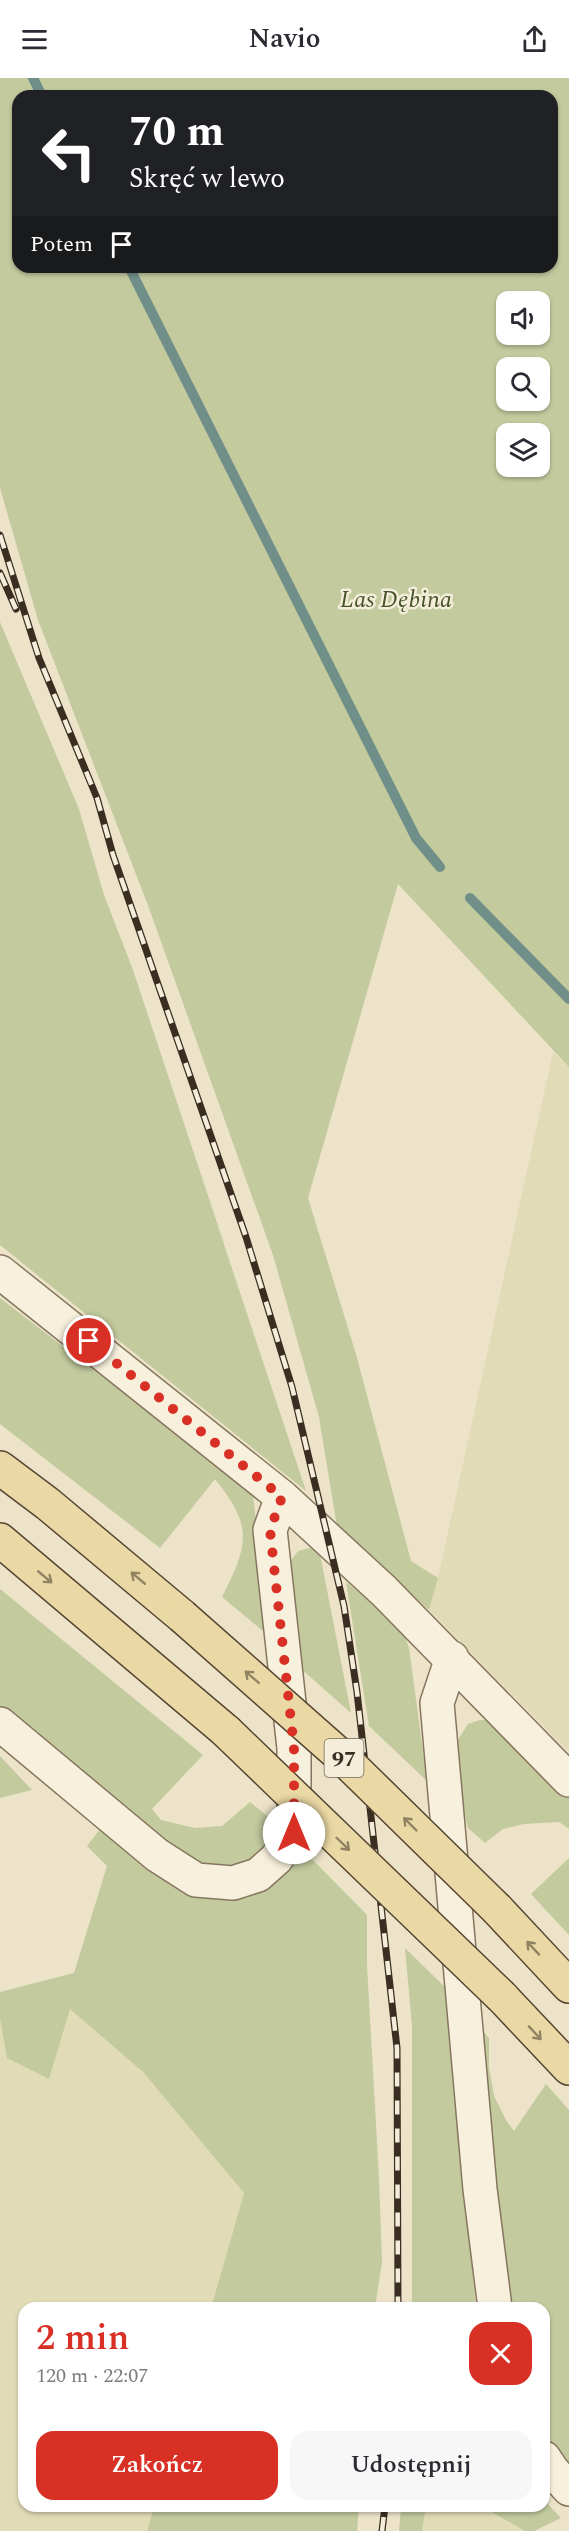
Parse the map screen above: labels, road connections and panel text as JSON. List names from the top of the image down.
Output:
{
  "streets": {
    "main road": ["97"]
  },
  "parks": ["Las Dębina"],
  "page": {
    "header": "Navio",
    "turn": ["70 m", "Skręć w lewo"],
    "then": "Potem",
    "heading": ["2 min", "120 m · 22:07"],
    "buttons": ["Zakończ", "Udostępnij"]
  }
}
